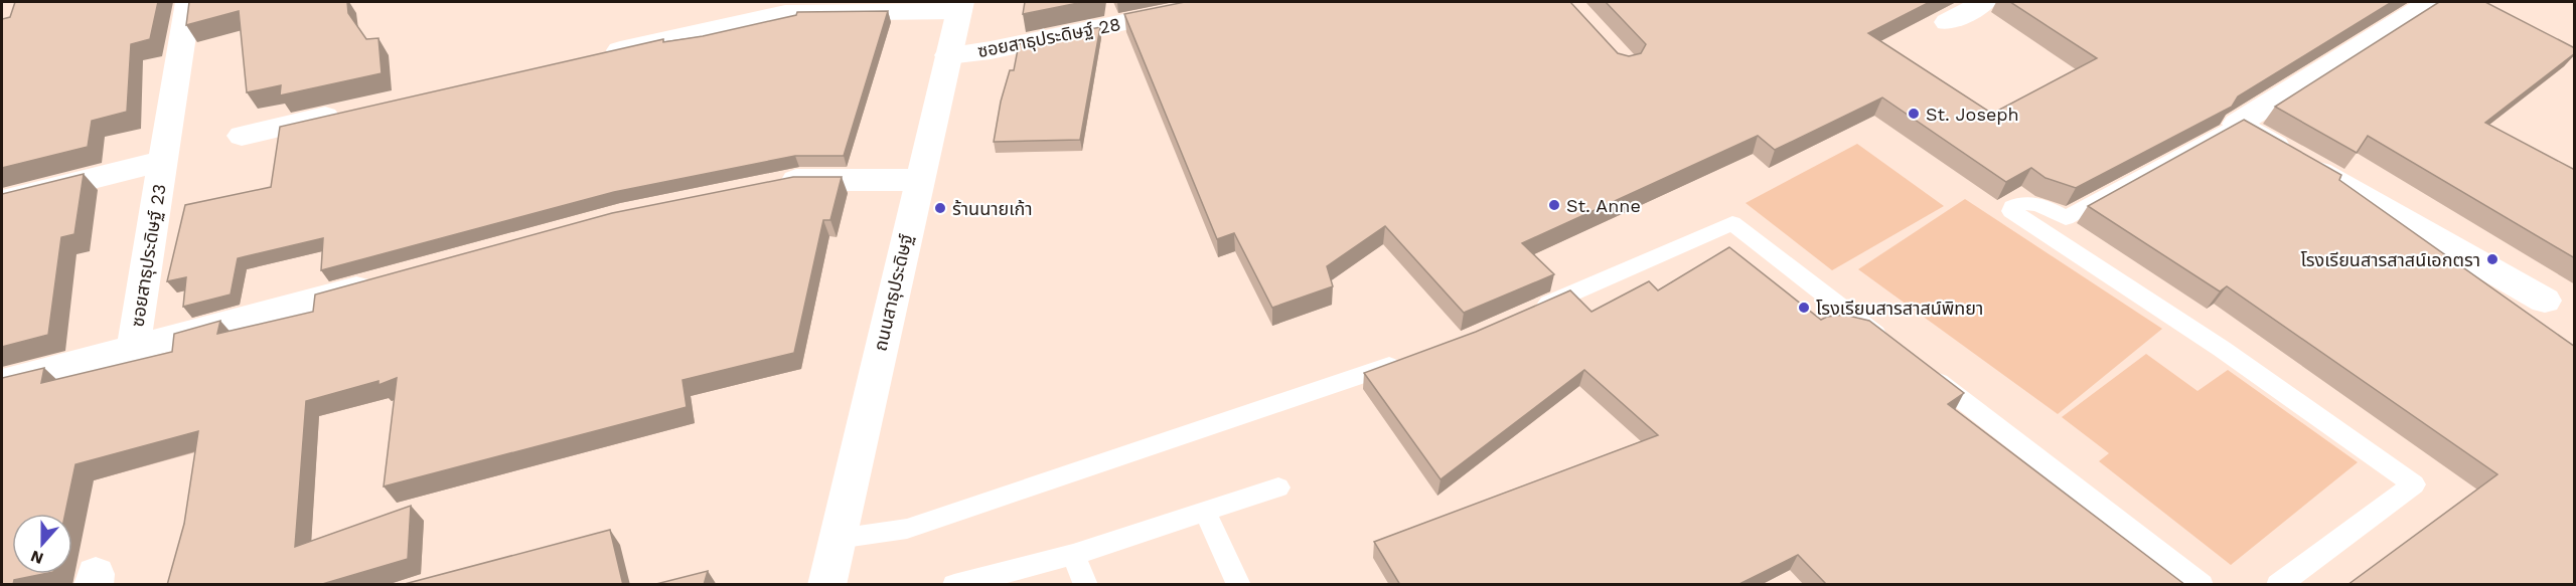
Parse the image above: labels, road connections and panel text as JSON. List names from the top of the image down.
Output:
{
  "streets": {
    "street": ["ซอยสาธุประดิษฐ์ 28", "ซอยสาธุประดิษฐ์ 23", "ถนนสาธุประดิษฐ์"]
  },
  "crossings": [
    ["ซอยสาธุประดิษฐ์ 28", "ถนนสาธุประดิษฐ์"]
  ],
  "places": [
    "St. Joseph",
    "St. Anne",
    "ร้านนายเก้า",
    "โรงเรียนสารสาสน์เอกตรา",
    "โรงเรียนสารสาสน์พิทยา"
  ],
  "north": "bottom"
}
